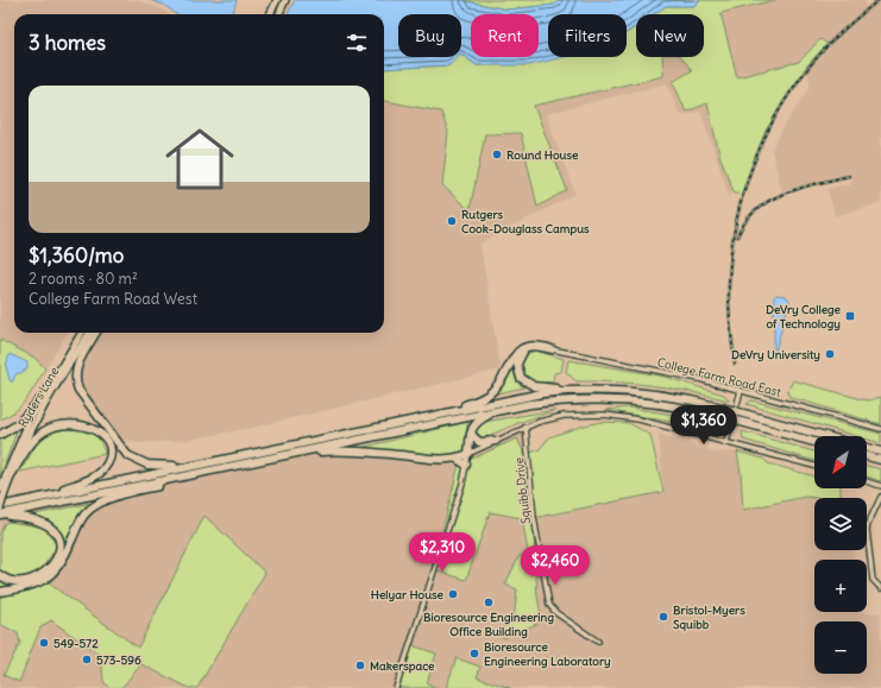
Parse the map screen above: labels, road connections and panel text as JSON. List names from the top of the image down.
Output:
{
  "streets": {
    "main road": ["Ryders Lane"],
    "street": ["College Farm Road East", "Squibb Drive"]
  },
  "places": {
    "other": [
      "Round House",
      "Rutgers Cook-Douglass Campus",
      "DeVry University",
      "Helyar House",
      "Bioresource Engineering Office Building",
      "Bristol-Myers Squibb",
      "549-572",
      "Bioresource Engineering Laboratory",
      "573-596",
      "Makerspace"
    ],
    "transit": ["DeVry College of Technology"]
  },
  "north": "bottom left",
  "page": {
    "chip": [
      "Buy",
      "Rent",
      "Filters",
      "New"
    ],
    "heading": "3 homes",
    "list": [
      {
        "name": "$1,360/mo",
        "note": "2 rooms · 80 m² · College Farm Road West"
      }
    ],
    "price": ["$1,360", "$2,310", "$2,460"],
    "map_buttons": ["+", "−"]
  }
}
